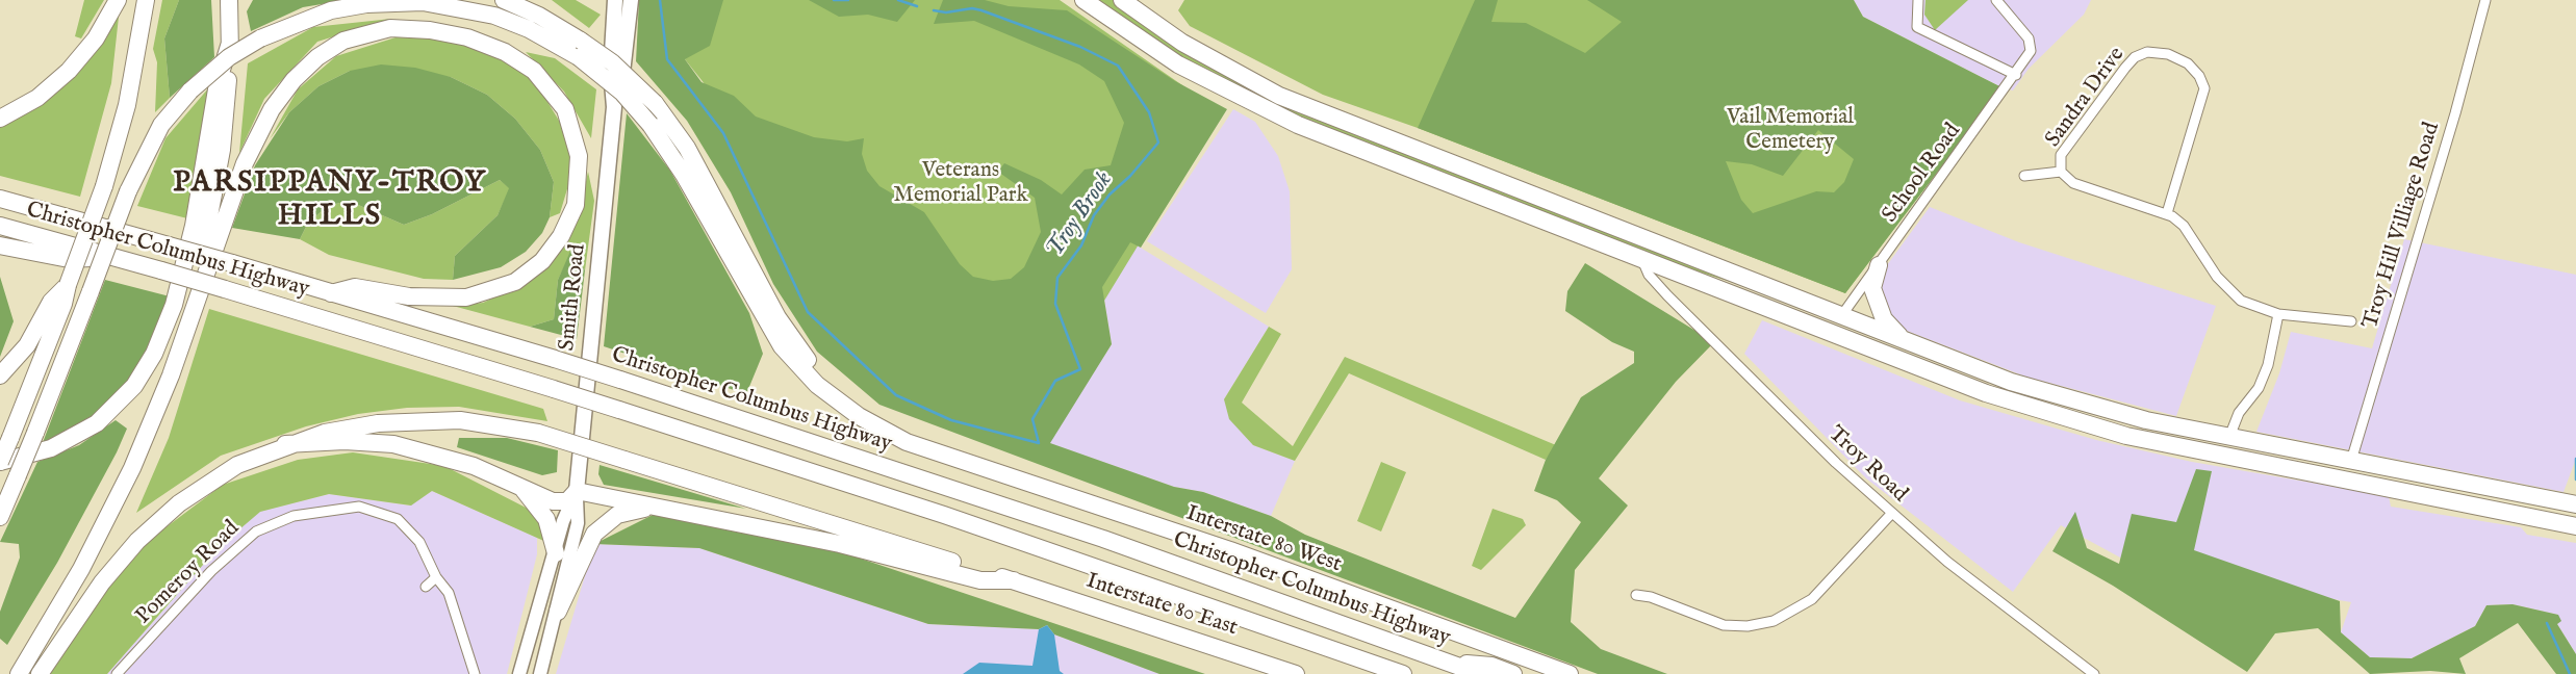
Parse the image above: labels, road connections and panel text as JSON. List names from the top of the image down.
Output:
{
  "streets": {
    "highway": ["Christopher Columbus Highway", "Interstate 80 West", "Interstate 80 East"],
    "main road": ["Smith Road"],
    "street": [
      "Sandra Drive",
      "School Road",
      "Troy Hill Villiage Road",
      "Troy Road",
      "Pomeroy Road"
    ]
  },
  "districts": ["PARSIPPANY-TROY HILLS"],
  "water": ["Troy Brook"],
  "parks": ["Vail Memorial Cemetery", "Veterans Memorial Park"]
}
